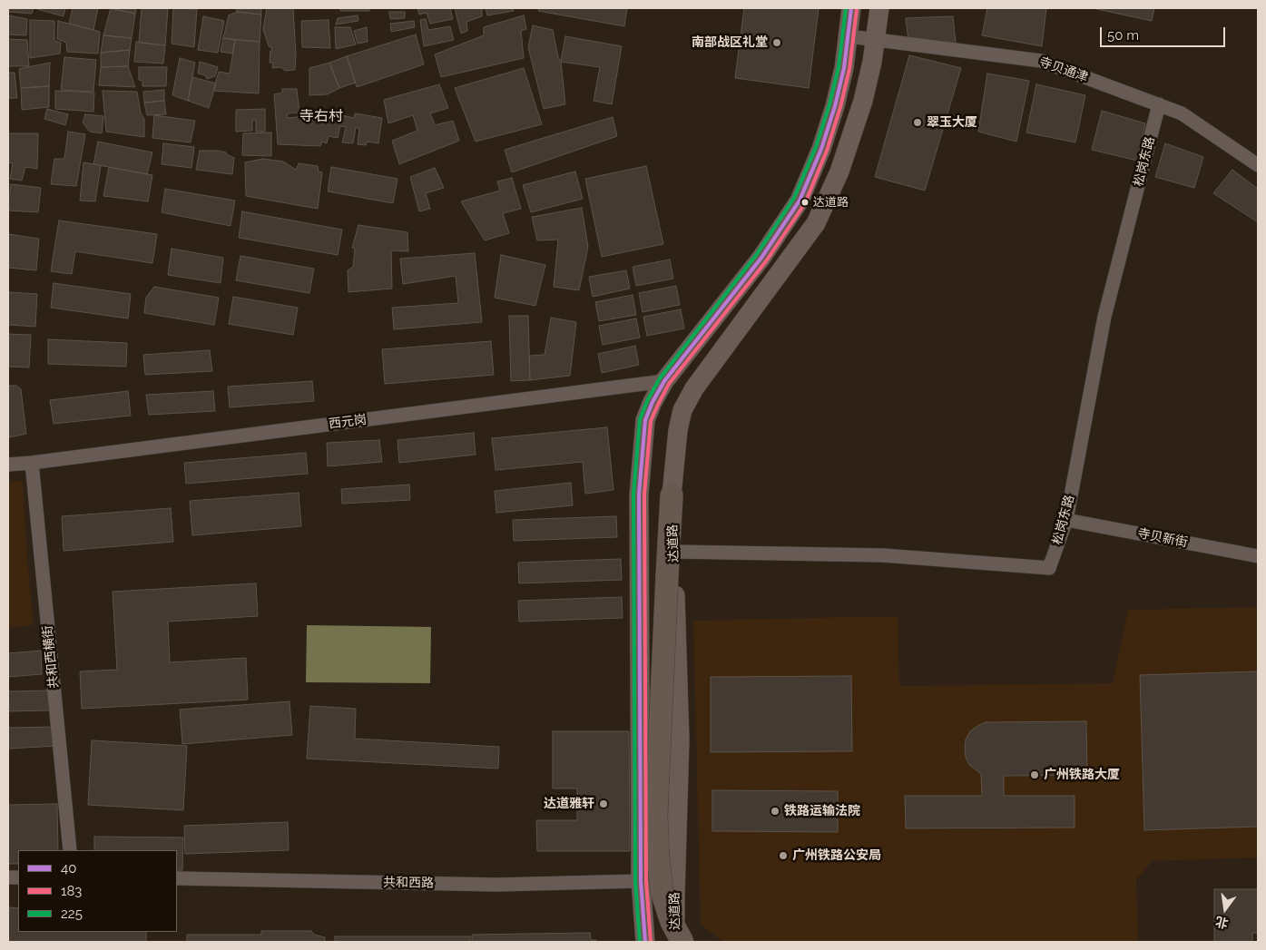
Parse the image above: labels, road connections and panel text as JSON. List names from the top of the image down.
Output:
{
  "streets": {
    "main road": ["达道路"],
    "street": [
      "寺贝通津",
      "松岗东路",
      "西元岗",
      "寺贝新街",
      "共和西横街",
      "共和西路"
    ]
  },
  "crossings": [
    ["寺贝通津", "松岗东路"],
    ["寺贝通津", "达道路"],
    ["松岗东路", "寺贝新街"],
    ["松岗东路", "达道路"],
    ["西元岗", "共和西横街"]
  ],
  "districts": ["寺右村"],
  "places": [
    "南部战区礼堂",
    "翠玉大厦",
    "达道路",
    "广州铁路大厦",
    "达道雅轩",
    "铁路运输法院",
    "广州铁路公安局"
  ],
  "lines": ["transit line 40", "transit line 225", "transit line 183"],
  "legend": ["40", "183", "225"],
  "scale_bar": "50 m",
  "north": "bottom"
}
